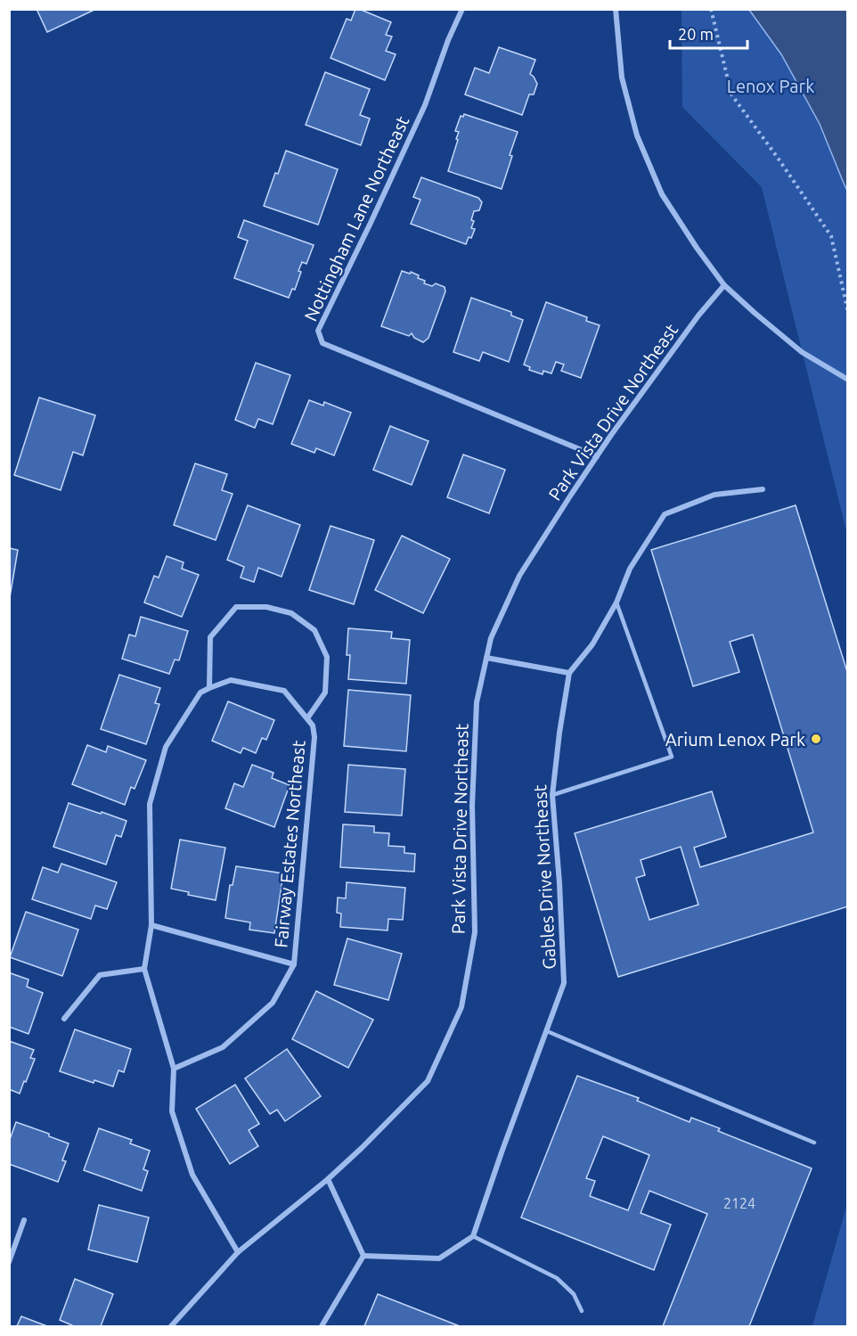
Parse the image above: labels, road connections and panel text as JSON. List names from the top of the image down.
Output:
{
  "streets": {
    "street": [
      "Nottingham Lane Northeast",
      "Park Vista Drive Northeast",
      "Fairway Estates Northeast",
      "Gables Drive Northeast"
    ]
  },
  "crossings": [
    ["Nottingham Lane Northeast", "Park Vista Drive Northeast"]
  ],
  "parks": ["Lenox Park"],
  "places": ["Arium Lenox Park"],
  "house_numbers": ["2124"],
  "scale_bar": "20 m"
}
